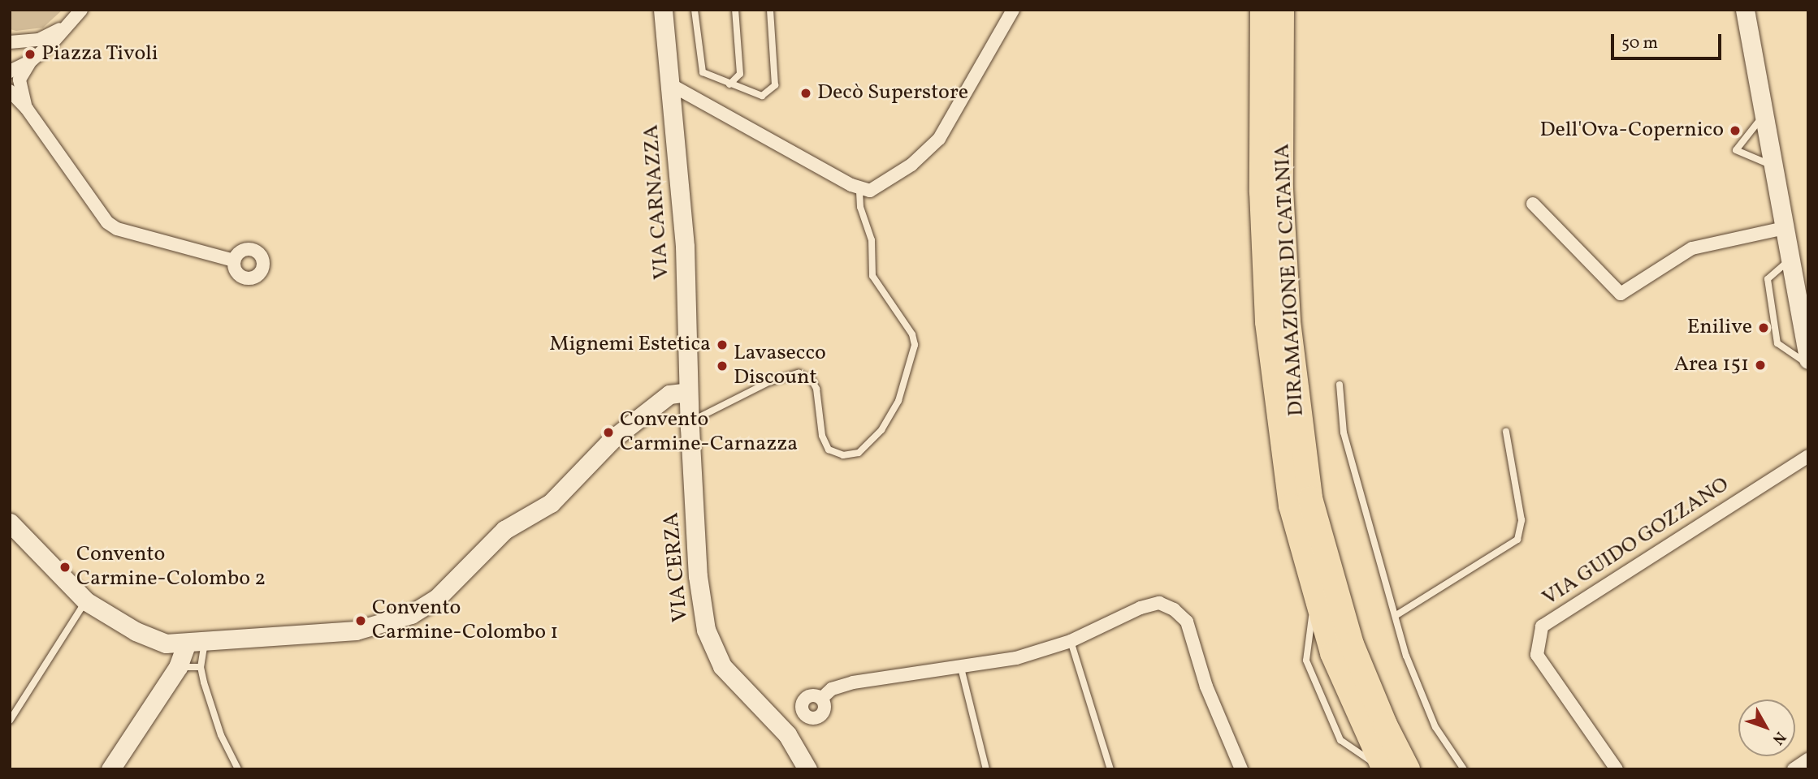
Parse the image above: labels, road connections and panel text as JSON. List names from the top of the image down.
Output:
{
  "streets": {
    "highway": ["DIRAMAZIONE DI CATANIA"],
    "main road": ["VIA CARNAZZA", "VIA CERZA"],
    "street": ["VIA GUIDO GOZZANO"]
  },
  "crossings": [
    ["VIA CARNAZZA", "VIA CERZA"]
  ],
  "places": [
    "Piazza Tivoli",
    "Decò Superstore",
    "Dell'Ova-Copernico",
    "Enilive",
    "Mignemi Estetica",
    "Area 151",
    "Lavasecco Discount",
    "Convento Carmine-Carnazza",
    "Convento Carmine-Colombo 2",
    "Convento Carmine-Colombo 1"
  ],
  "scale_bar": "50 m",
  "north": "bottom right"
}
